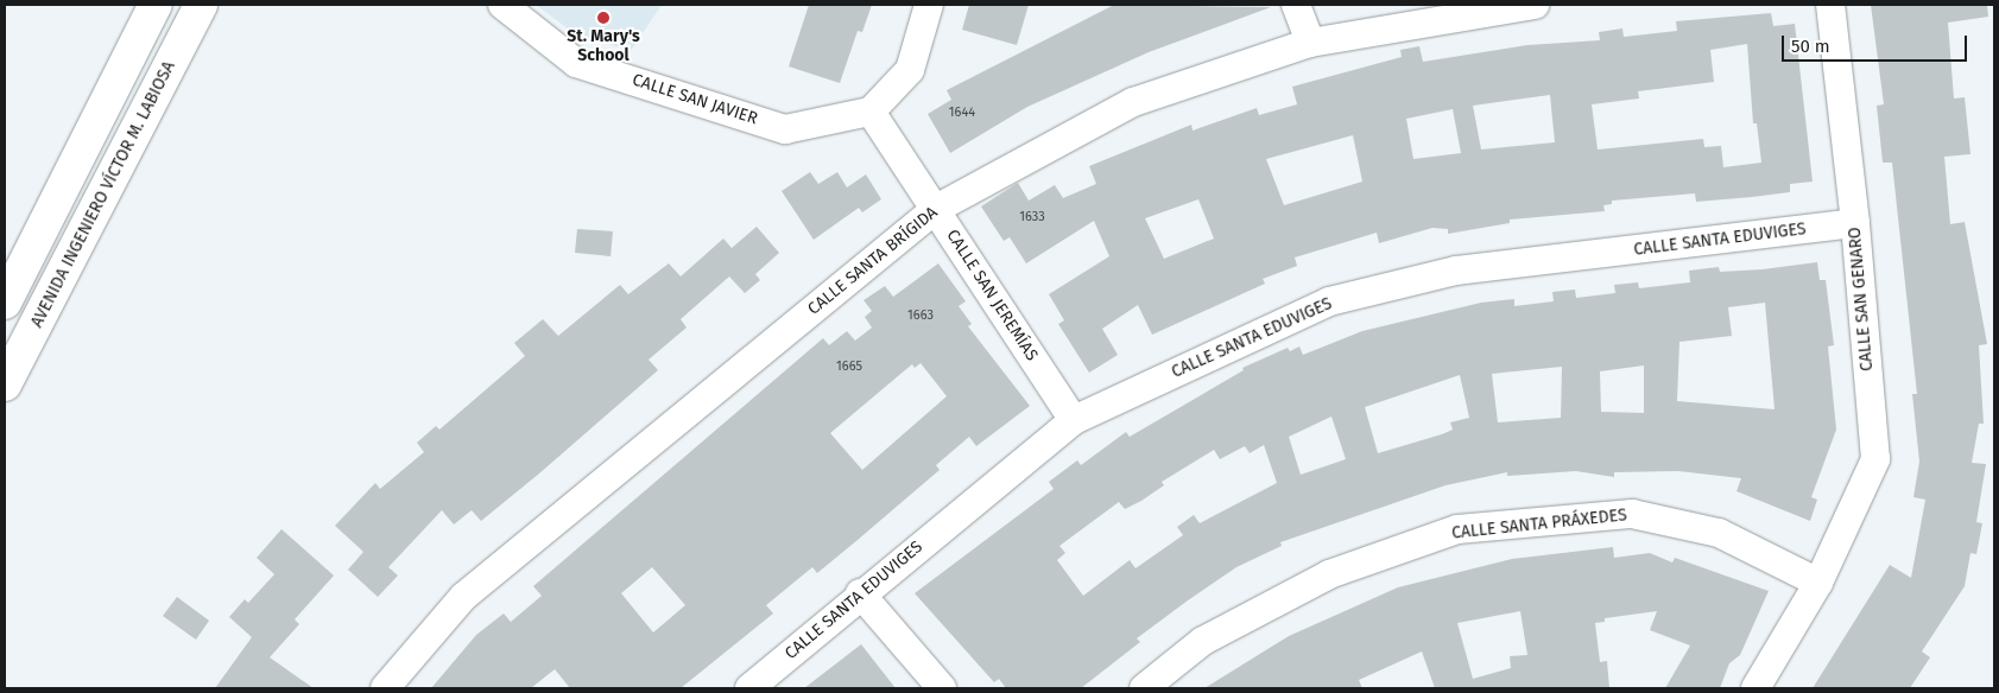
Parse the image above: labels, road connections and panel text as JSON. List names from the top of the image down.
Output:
{
  "streets": {
    "main road": ["AVENIDA INGENIERO VÍCTOR M. LABIOSA"],
    "street": [
      "CALLE SAN JAVIER",
      "CALLE SANTA EDUVIGES",
      "CALLE SANTA BRÍGIDA",
      "CALLE SAN JEREMÍAS",
      "CALLE SAN GENARO",
      "CALLE SANTA PRÁXEDES"
    ]
  },
  "crossings": [
    ["CALLE SAN JAVIER", "CALLE SAN JEREMÍAS"],
    ["CALLE SANTA EDUVIGES", "CALLE SAN JEREMÍAS"],
    ["CALLE SANTA EDUVIGES", "CALLE SAN GENARO"],
    ["CALLE SANTA BRÍGIDA", "CALLE SAN JEREMÍAS"],
    ["CALLE SAN GENARO", "CALLE SANTA PRÁXEDES"]
  ],
  "places": ["St. Mary's School"],
  "house_numbers": [
    "1644",
    "1633",
    "1663",
    "1665"
  ],
  "scale_bar": "50 m"
}
